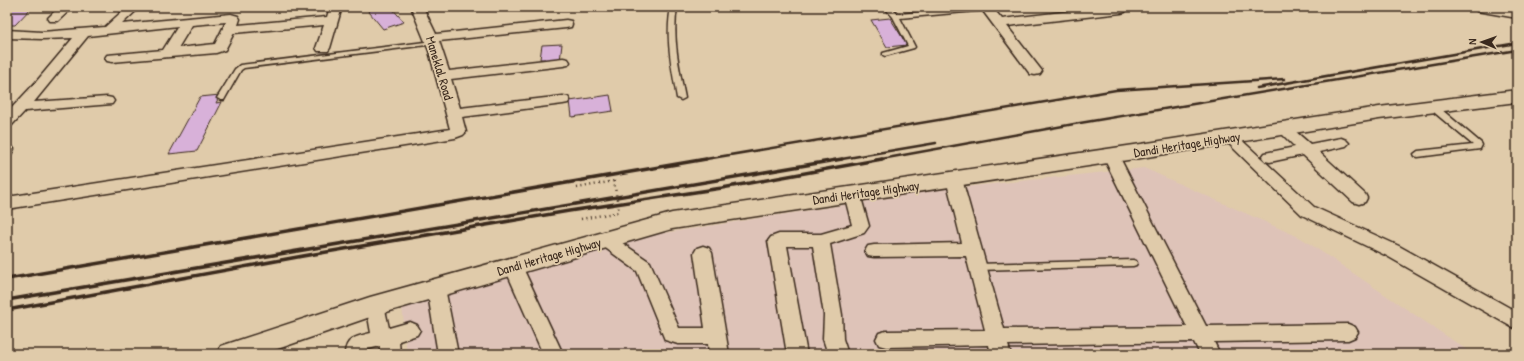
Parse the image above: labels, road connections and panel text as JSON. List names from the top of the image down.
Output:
{
  "streets": {
    "main road": ["Dandi Heritage Highway"],
    "street": ["Maneklal Road"]
  },
  "north": "left"
}
